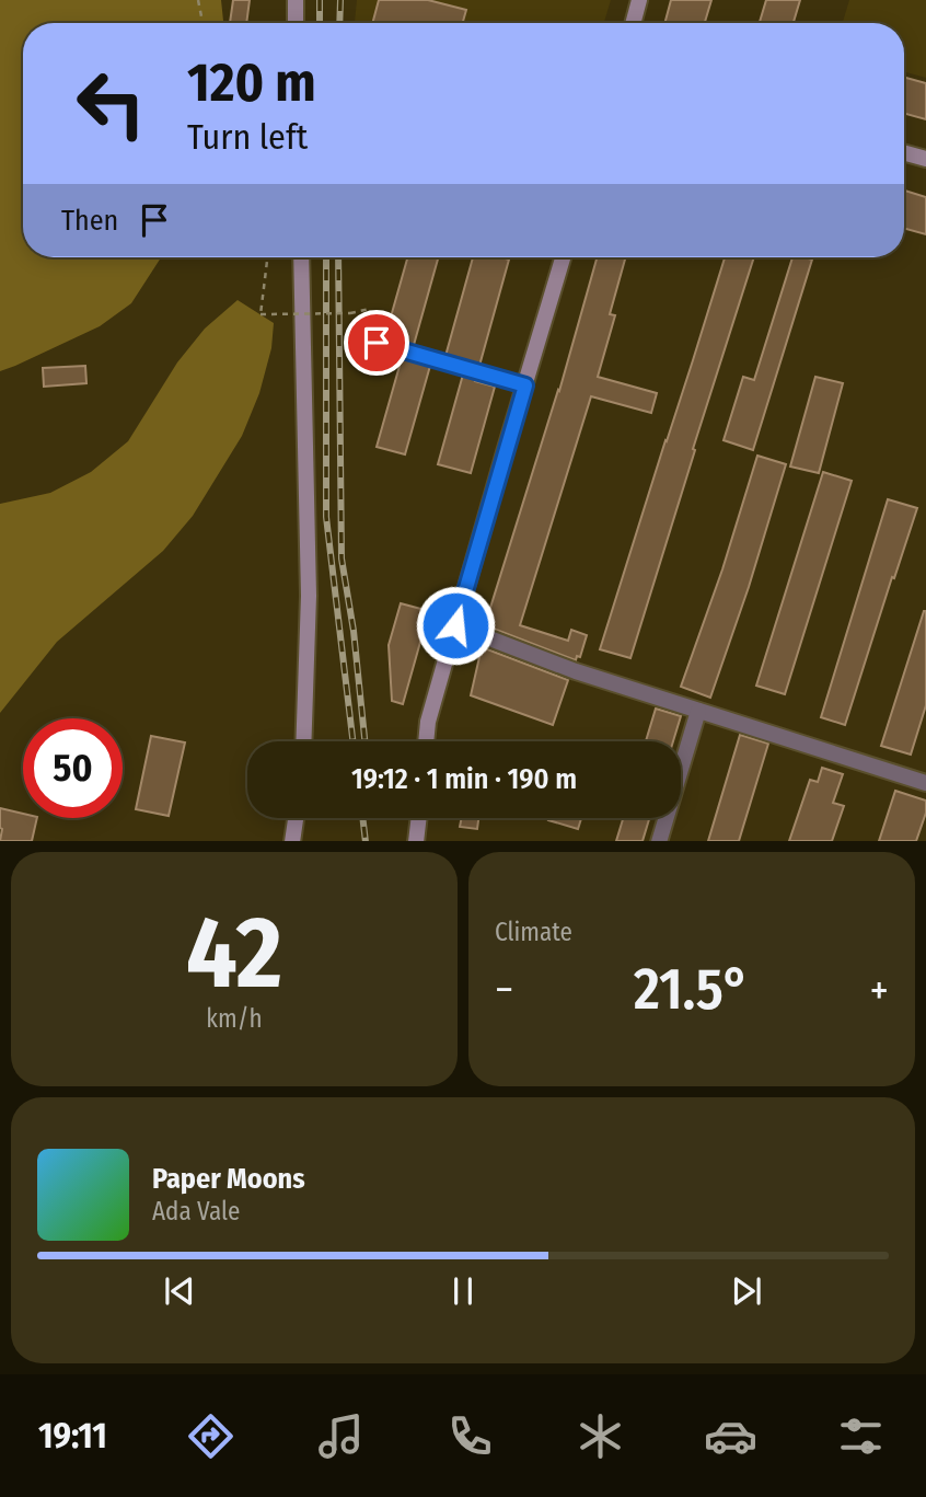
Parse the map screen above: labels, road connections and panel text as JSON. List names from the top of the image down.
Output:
{
  "page": {
    "turn": ["120 m", "Turn left"],
    "then": "Then",
    "limit": "50",
    "trip": "19:12 · 1 min · 190 m",
    "tile": [
      ["42", "km/h"],
      "Climate"
    ],
    "heat": ["−", "21.5°", "+"],
    "song": ["Paper Moons", "Ada Vale"],
    "tabs": "19:11"
  }
}
